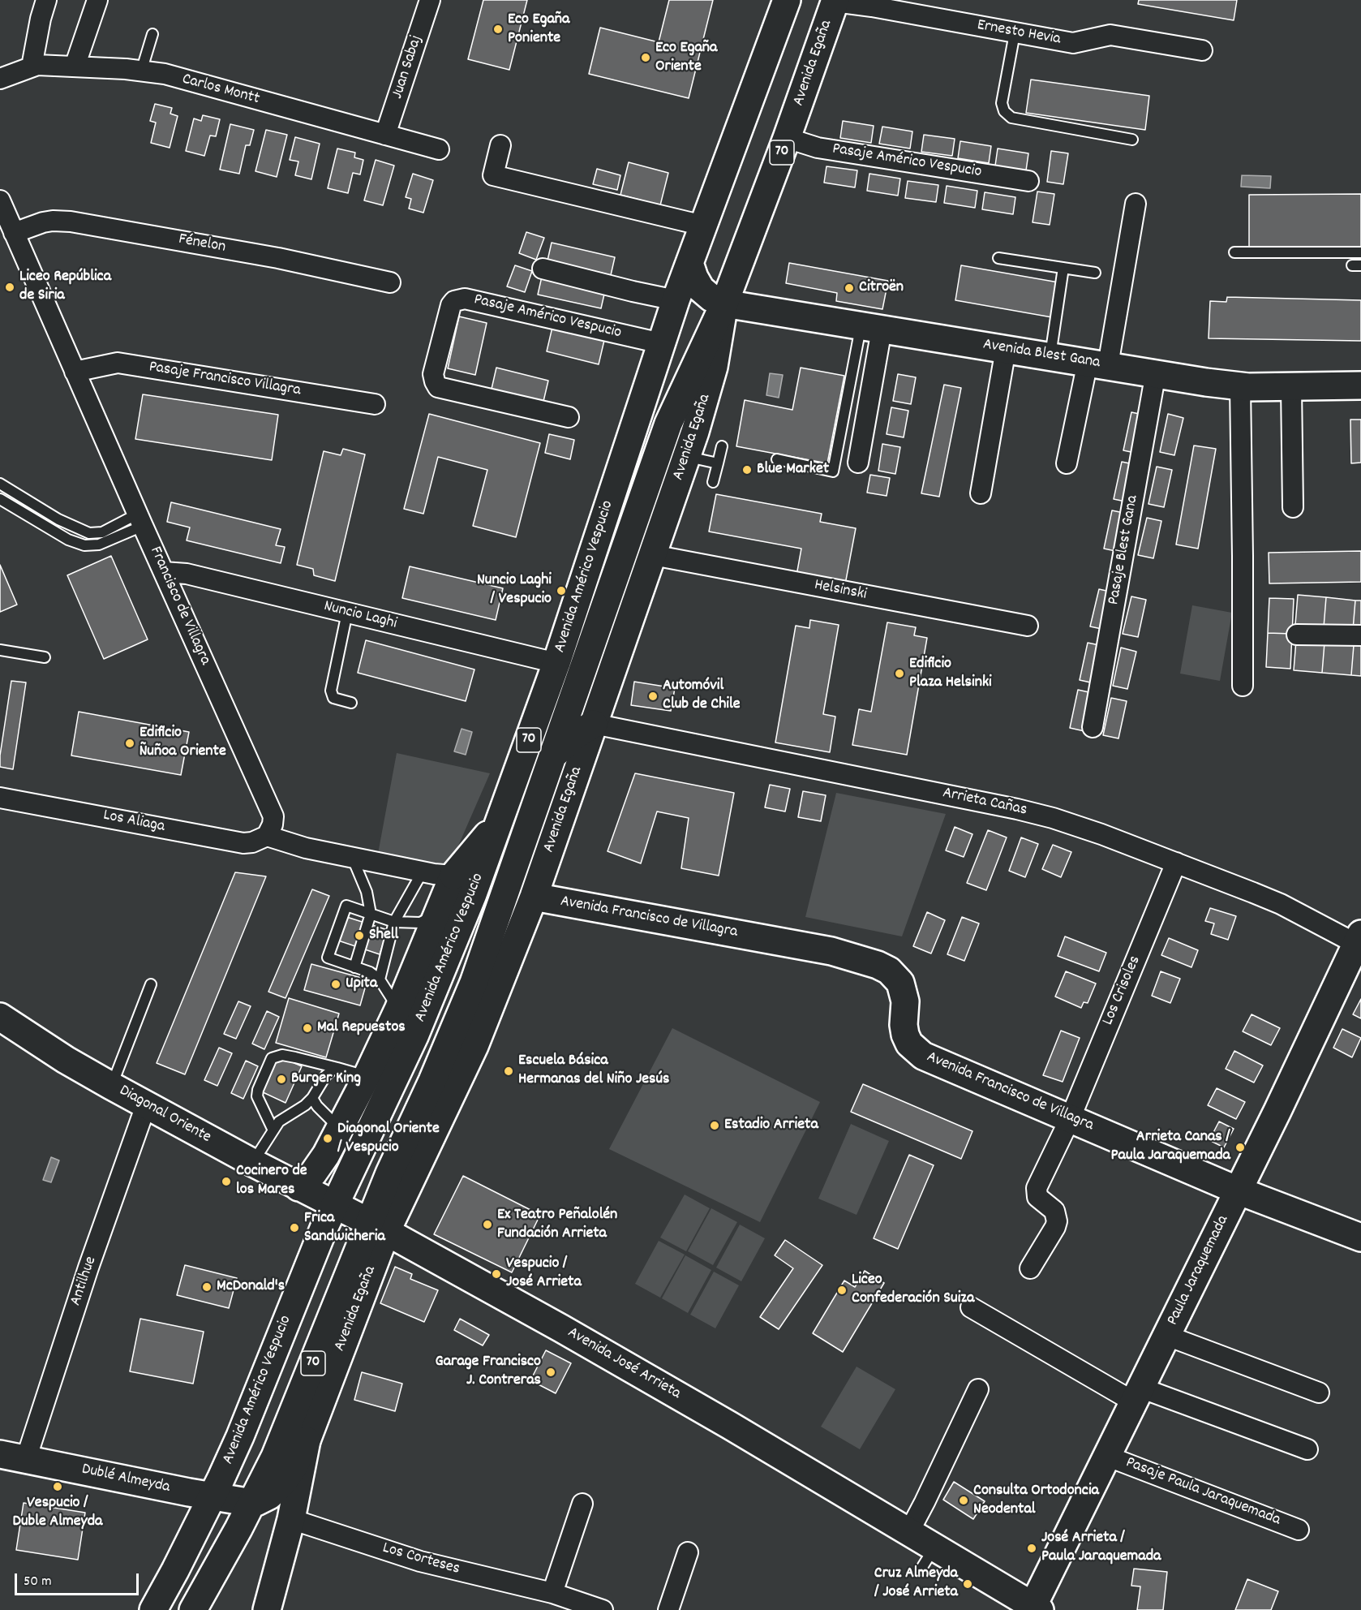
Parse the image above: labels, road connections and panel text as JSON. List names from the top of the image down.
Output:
{
  "streets": {
    "main road": [
      "Avenida Egaña",
      "70",
      "Avenida Blest Gana",
      "Avenida Américo Vespucio",
      "Avenida Francisco de Villagra",
      "Diagonal Oriente",
      "Paula Jaraquemada",
      "Avenida José Arrieta",
      "Dublé Almeyda"
    ],
    "street": [
      "Ernesto Hevia",
      "Juan Sabaj",
      "Carlos Montt",
      "Pasaje Américo Vespucio",
      "Fénelon",
      "Pasaje Francisco Villagra",
      "Pasaje Blest Gana",
      "Helsinski",
      "Francisco de Villagra",
      "Nuncio Laghi",
      "Arrieta Cañas",
      "Los Aliaga",
      "Los Crisoles",
      "Antilhue",
      "Pasaje Paula Jaraquemada",
      "Los Corteses"
    ]
  },
  "crossings": [
    ["Ernesto Hevia", "Avenida Egaña"],
    ["Avenida Egaña", "Pasaje Américo Vespucio"],
    ["Avenida Egaña", "Avenida Blest Gana"],
    ["Avenida Egaña", "Avenida Américo Vespucio"],
    ["Avenida Egaña", "Helsinski"],
    ["Avenida Egaña", "Arrieta Cañas"],
    ["Avenida Egaña", "Avenida Francisco de Villagra"],
    ["Avenida Egaña", "Avenida José Arrieta"],
    ["Avenida Egaña", "Los Corteses"],
    ["Juan Sabaj", "Carlos Montt"],
    ["70", "Avenida Américo Vespucio"],
    ["Pasaje Américo Vespucio", "Avenida Américo Vespucio"],
    ["Fénelon", "Francisco de Villagra"],
    ["Avenida Blest Gana", "Pasaje Blest Gana"],
    ["Avenida Blest Gana", "Avenida Américo Vespucio"],
    ["Pasaje Francisco Villagra", "Francisco de Villagra"],
    ["Avenida Américo Vespucio", "Nuncio Laghi"],
    ["Avenida Américo Vespucio", "Diagonal Oriente"],
    ["Avenida Américo Vespucio", "Avenida José Arrieta"],
    ["Avenida Américo Vespucio", "Dublé Almeyda"],
    ["Francisco de Villagra", "Nuncio Laghi"],
    ["Francisco de Villagra", "Los Aliaga"],
    ["Arrieta Cañas", "Los Crisoles"],
    ["Arrieta Cañas", "Paula Jaraquemada"],
    ["Avenida Francisco de Villagra", "Los Crisoles"],
    ["Avenida Francisco de Villagra", "Paula Jaraquemada"],
    ["Diagonal Oriente", "Antilhue"],
    ["Diagonal Oriente", "Avenida José Arrieta"],
    ["Paula Jaraquemada", "Avenida José Arrieta"],
    ["Paula Jaraquemada", "Pasaje Paula Jaraquemada"],
    ["Antilhue", "Dublé Almeyda"]
  ],
  "places": [
    "Eco Egaña Poniente",
    "Eco Egaña Oriente",
    "Liceo República de Siria",
    "Citroën",
    "Blue Market",
    "Nuncio Laghi / Vespucio",
    "Edificio Plaza Helsinki",
    "Automóvil Club de Chile",
    "Edificio Ñuñoa Oriente",
    "Shell",
    "Upita",
    "Mal Repuestos",
    "Escuela Básica Hermanas del Niño Jesús",
    "Burger King",
    "Estadio Arrieta",
    "Diagonal Oriente / Vespucio",
    "Arrieta Canas / Paula Jaraquemada",
    "Cocinero de los Mares",
    "Ex Teatro Peñalolén Fundación Arrieta",
    "Frica Sandwicheria",
    "Vespucio / José Arrieta",
    "McDonald's",
    "Liceo Confederación Suiza",
    "Garage Francisco J. Contreras",
    "Vespucio / Duble Almeyda",
    "Consulta Ortodoncia Neodental",
    "José Arrieta / Paula Jaraquemada",
    "Cruz Almeyda / José Arrieta"
  ],
  "scale_bar": "50 m"
}
